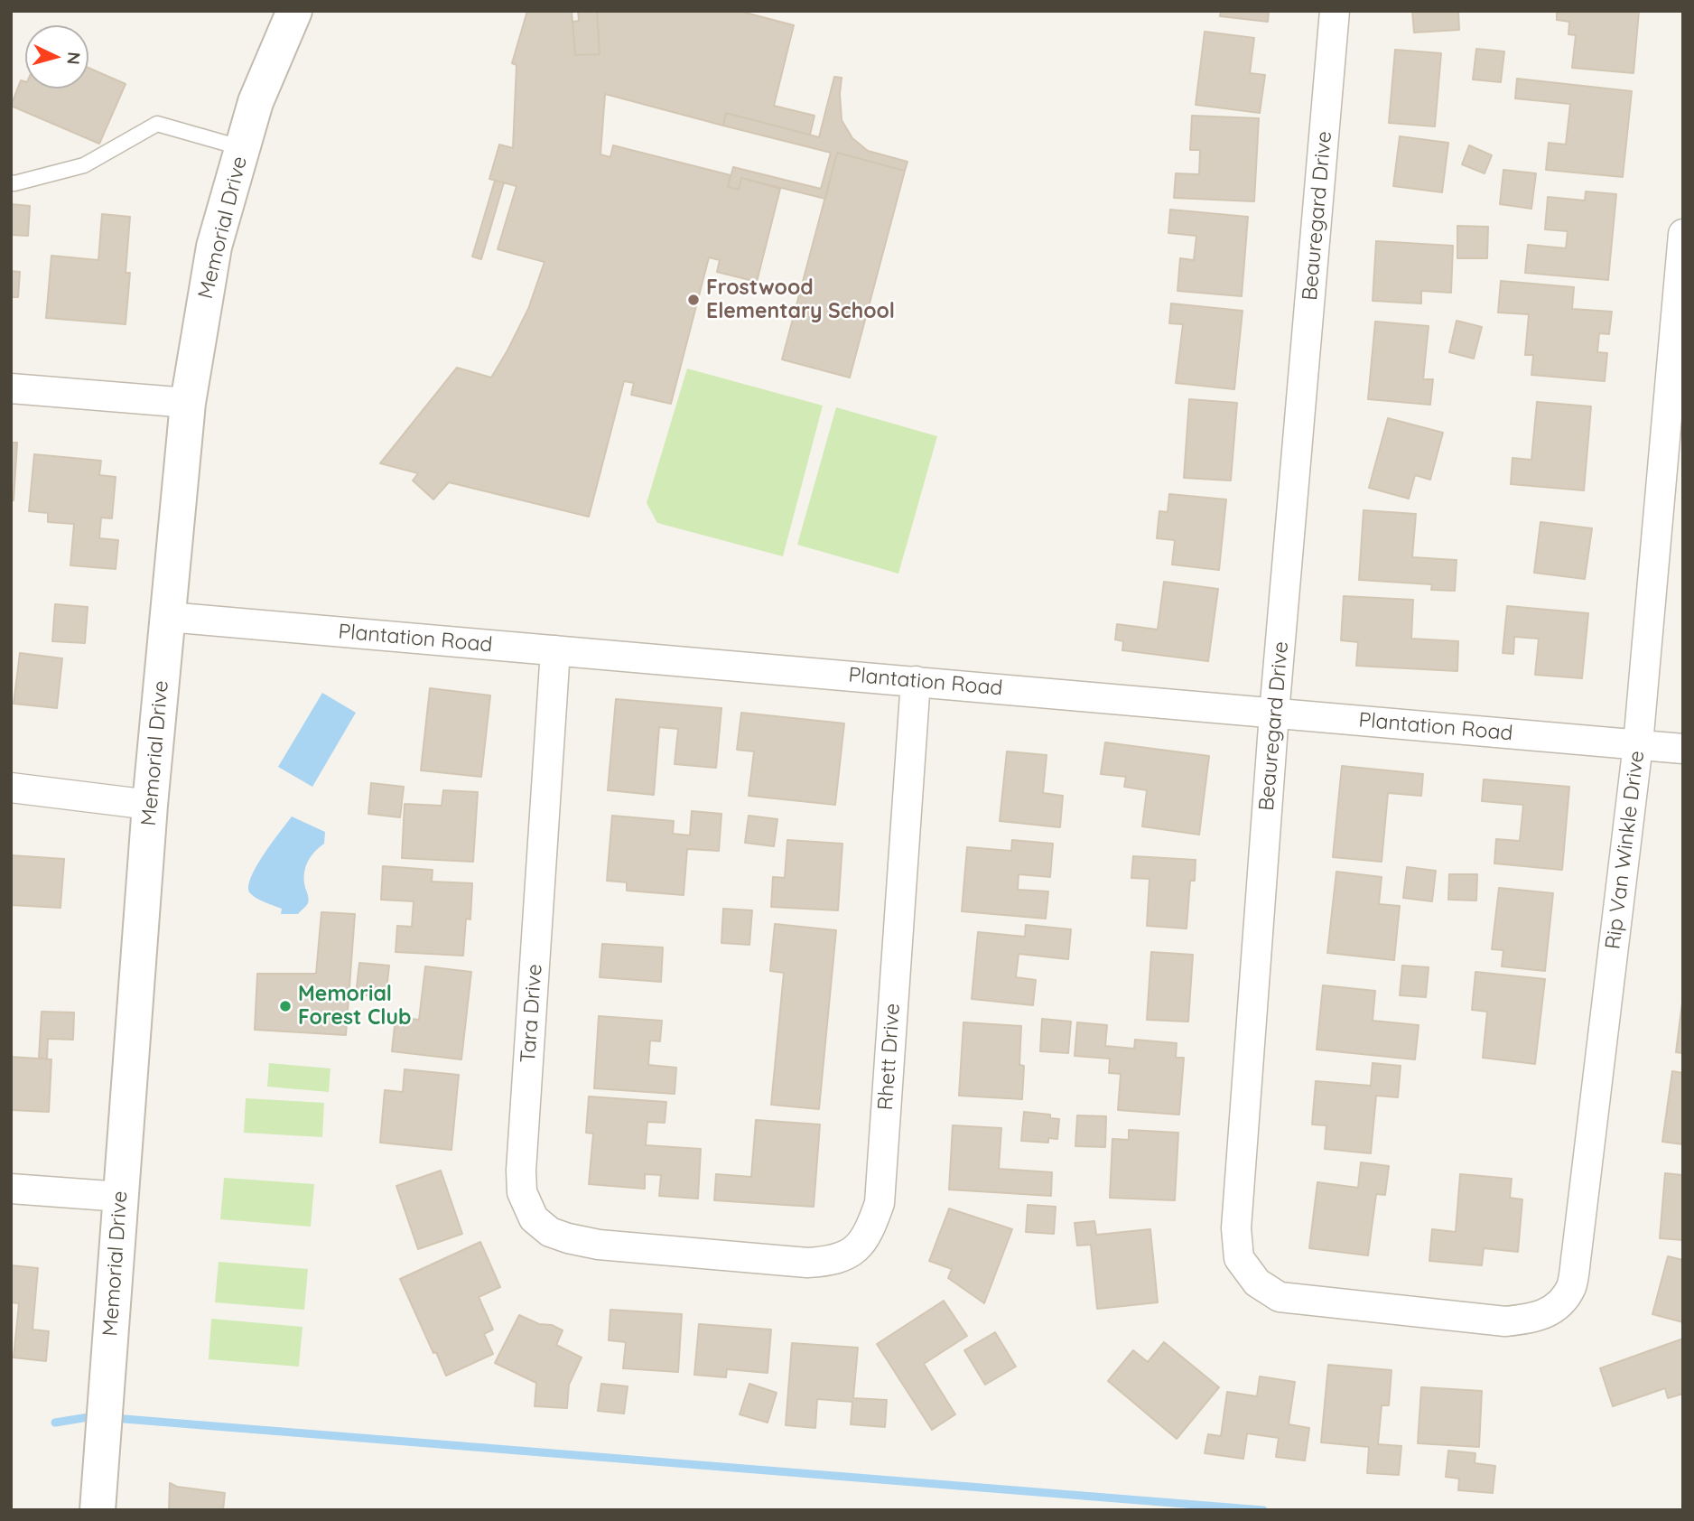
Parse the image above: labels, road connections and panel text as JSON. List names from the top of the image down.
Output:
{
  "streets": {
    "street": [
      "Beauregard Drive",
      "Memorial Drive",
      "Plantation Road",
      "Rip Van Winkle Drive",
      "Tara Drive",
      "Rhett Drive"
    ]
  },
  "crossings": [
    ["Beauregard Drive", "Plantation Road"],
    ["Beauregard Drive", "Rip Van Winkle Drive"],
    ["Memorial Drive", "Plantation Road"],
    ["Plantation Road", "Rip Van Winkle Drive"],
    ["Plantation Road", "Tara Drive"],
    ["Plantation Road", "Rhett Drive"],
    ["Tara Drive", "Rhett Drive"]
  ],
  "places": ["Frostwood Elementary School", "Memorial Forest Club"],
  "north": "right"
}
